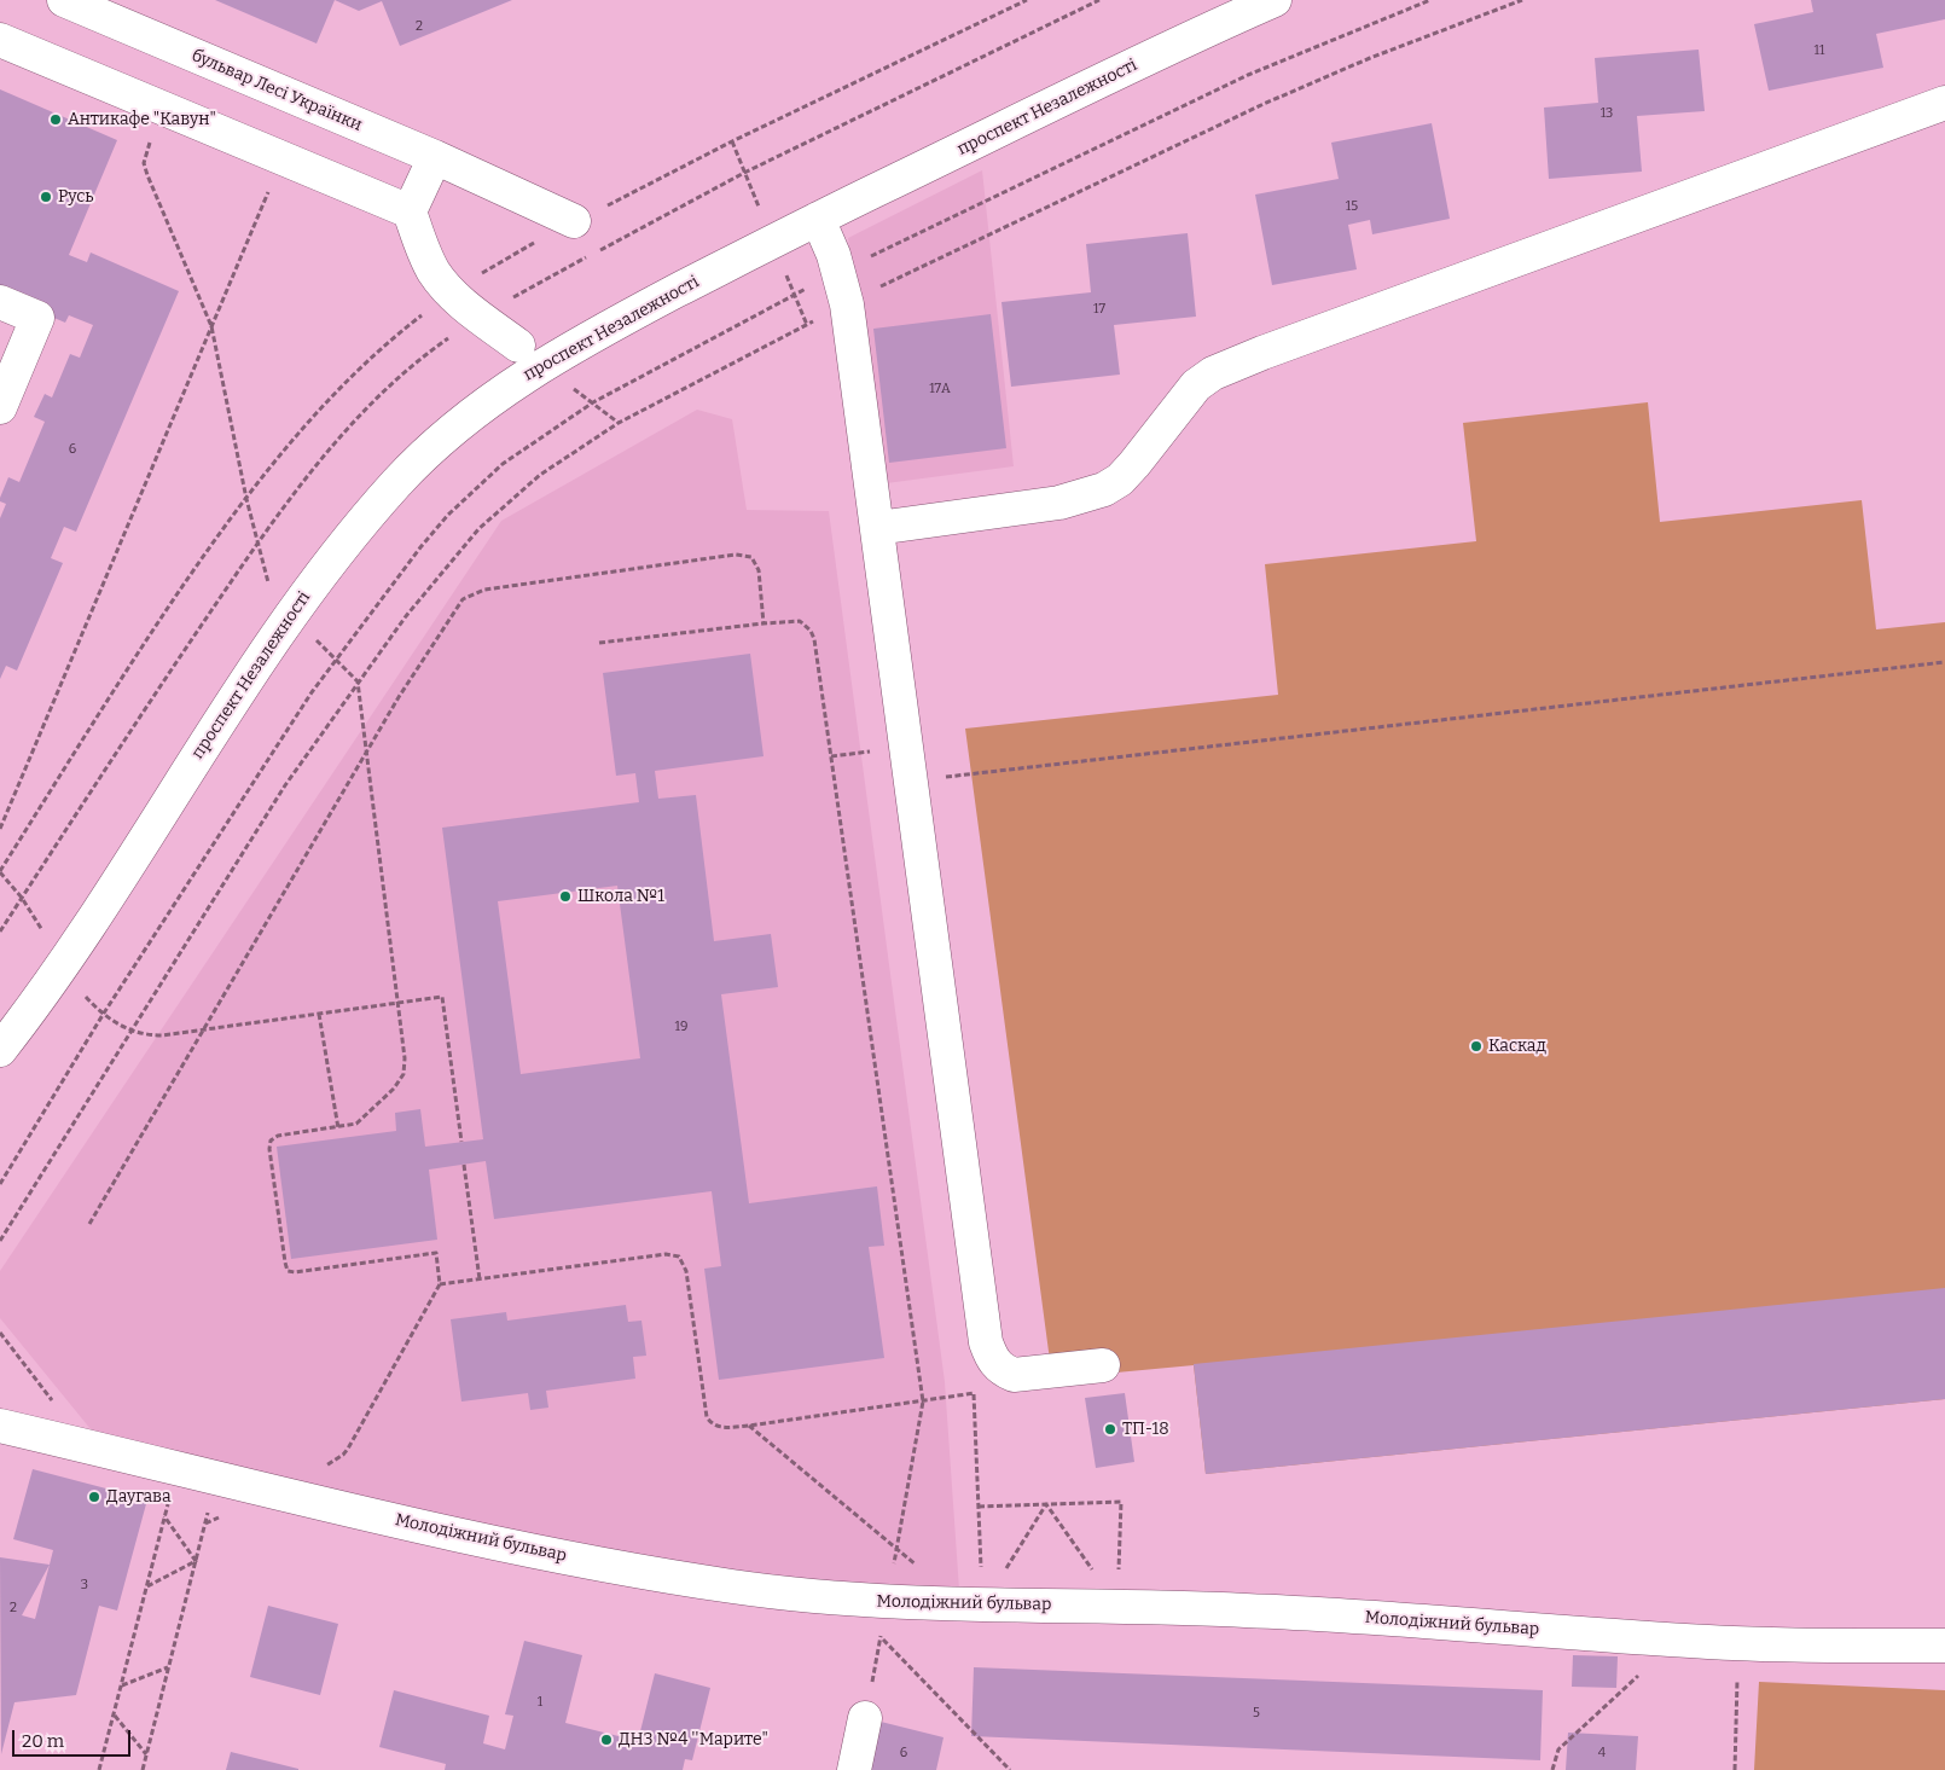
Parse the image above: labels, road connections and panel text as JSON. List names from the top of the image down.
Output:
{
  "streets": {
    "street": ["бульвар Лесі Українки", "проспект Незалежності", "Молодіжний бульвар"]
  },
  "places": [
    "Антикафе \"Кавун\"",
    "Русь",
    "Школа №1",
    "Каскад",
    "ТП-18",
    "Даугава",
    "ДНЗ №4 ''Марите\""
  ],
  "house_numbers": [
    "2",
    "11",
    "13",
    "15",
    "17",
    "17А",
    "6",
    "19",
    "3",
    "2",
    "1",
    "5",
    "6",
    "4"
  ],
  "scale_bar": "20 m"
}
